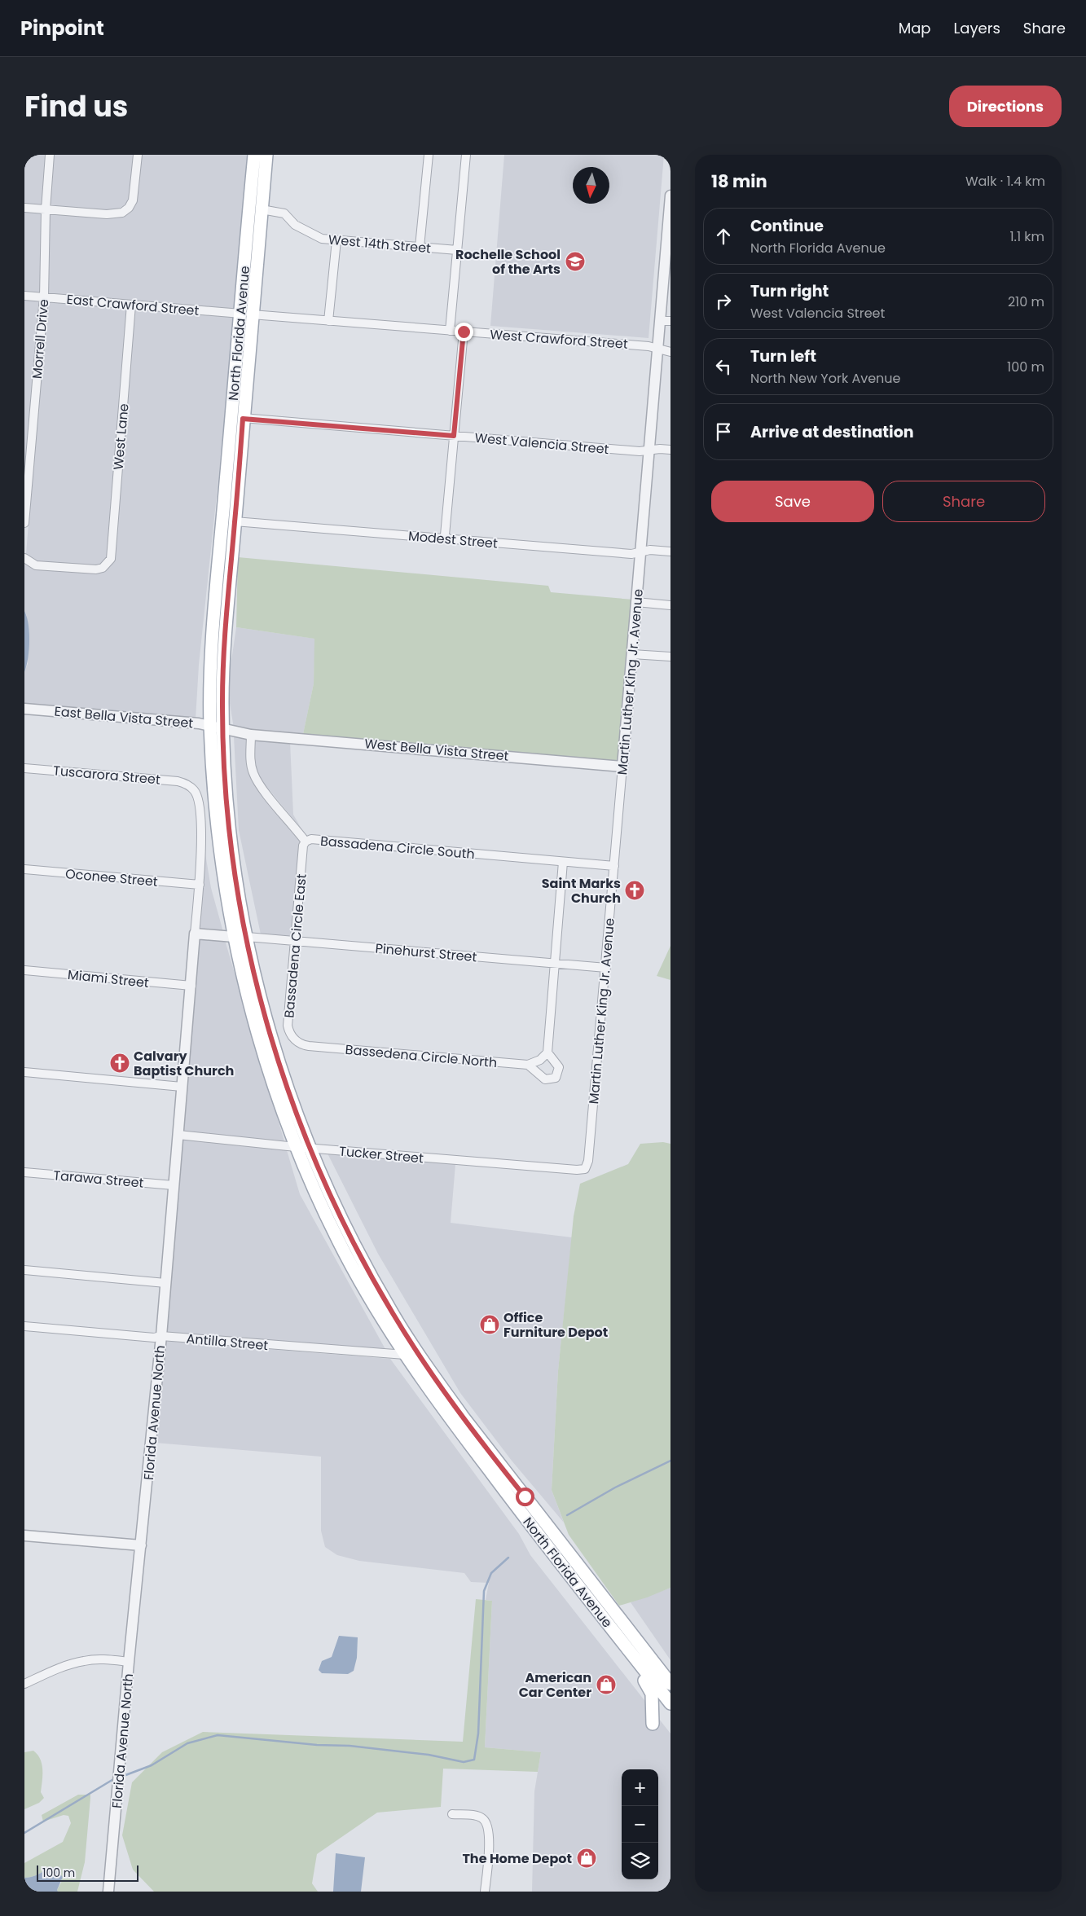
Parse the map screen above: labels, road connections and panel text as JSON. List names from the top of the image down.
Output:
{
  "streets": {
    "main road": ["North Florida Avenue"],
    "street": [
      "West 14th Street",
      "East Crawford Street",
      "Morrell Drive",
      "West Crawford Street",
      "West Lane",
      "West Valencia Street",
      "Modest Street",
      "Martin Luther King Jr. Avenue",
      "East Bella Vista Street",
      "West Bella Vista Street",
      "Tuscarora Street",
      "Bassadena Circle South",
      "Oconee Street",
      "Bassadena Circle East",
      "Pinehurst Street",
      "Miami Street",
      "Bassedena Circle North",
      "Tucker Street",
      "Tarawa Street",
      "Antilla Street",
      "Florida Avenue North"
    ]
  },
  "crossings": [
    ["West 14th Street", "North Florida Avenue"],
    ["East Crawford Street", "North Florida Avenue"],
    ["East Crawford Street", "Morrell Drive"],
    ["East Crawford Street", "West Crawford Street"],
    ["East Crawford Street", "West Lane"],
    ["North Florida Avenue", "West Crawford Street"],
    ["North Florida Avenue", "West Valencia Street"],
    ["North Florida Avenue", "Modest Street"],
    ["North Florida Avenue", "East Bella Vista Street"],
    ["North Florida Avenue", "Pinehurst Street"],
    ["North Florida Avenue", "Tucker Street"],
    ["North Florida Avenue", "Antilla Street"],
    ["West Crawford Street", "Martin Luther King Jr. Avenue"],
    ["West Valencia Street", "Martin Luther King Jr. Avenue"],
    ["Modest Street", "Martin Luther King Jr. Avenue"],
    ["Martin Luther King Jr. Avenue", "West Bella Vista Street"],
    ["Martin Luther King Jr. Avenue", "Bassadena Circle South"],
    ["Martin Luther King Jr. Avenue", "Pinehurst Street"],
    ["Martin Luther King Jr. Avenue", "Tucker Street"],
    ["East Bella Vista Street", "West Bella Vista Street"],
    ["East Bella Vista Street", "Bassadena Circle South"],
    ["West Bella Vista Street", "Bassadena Circle South"],
    ["Tuscarora Street", "Oconee Street"],
    ["Bassadena Circle South", "Bassadena Circle East"],
    ["Bassadena Circle East", "Pinehurst Street"],
    ["Bassadena Circle East", "Bassedena Circle North"],
    ["Miami Street", "Florida Avenue North"],
    ["Tucker Street", "Florida Avenue North"],
    ["Tarawa Street", "Florida Avenue North"],
    ["Antilla Street", "Florida Avenue North"]
  ],
  "places": {
    "school or university": ["Rochelle School of the Arts"],
    "church": ["Saint Marks Church", "Calvary Baptist Church"],
    "shop": ["Office Furniture Depot", "American Car Center", "The Home Depot"]
  },
  "scale_bar": "100 m",
  "north": "bottom",
  "page": {
    "header": "Pinpoint",
    "nav": ["Map", "Layers", "Share"],
    "title": "Find us",
    "buttons": [
      "Directions",
      ["Save", "Share"]
    ],
    "heading": ["18 min", "Walk · 1.4 km"],
    "list": [
      ["Continue", "North Florida Avenue", "1.1 km"],
      ["Turn right", "West Valencia Street", "210 m"],
      ["Turn left", "North New York Avenue", "100 m"],
      "Arrive at destination"
    ],
    "map_buttons": ["+", "−"],
    "scale": "100 m"
  }
}
